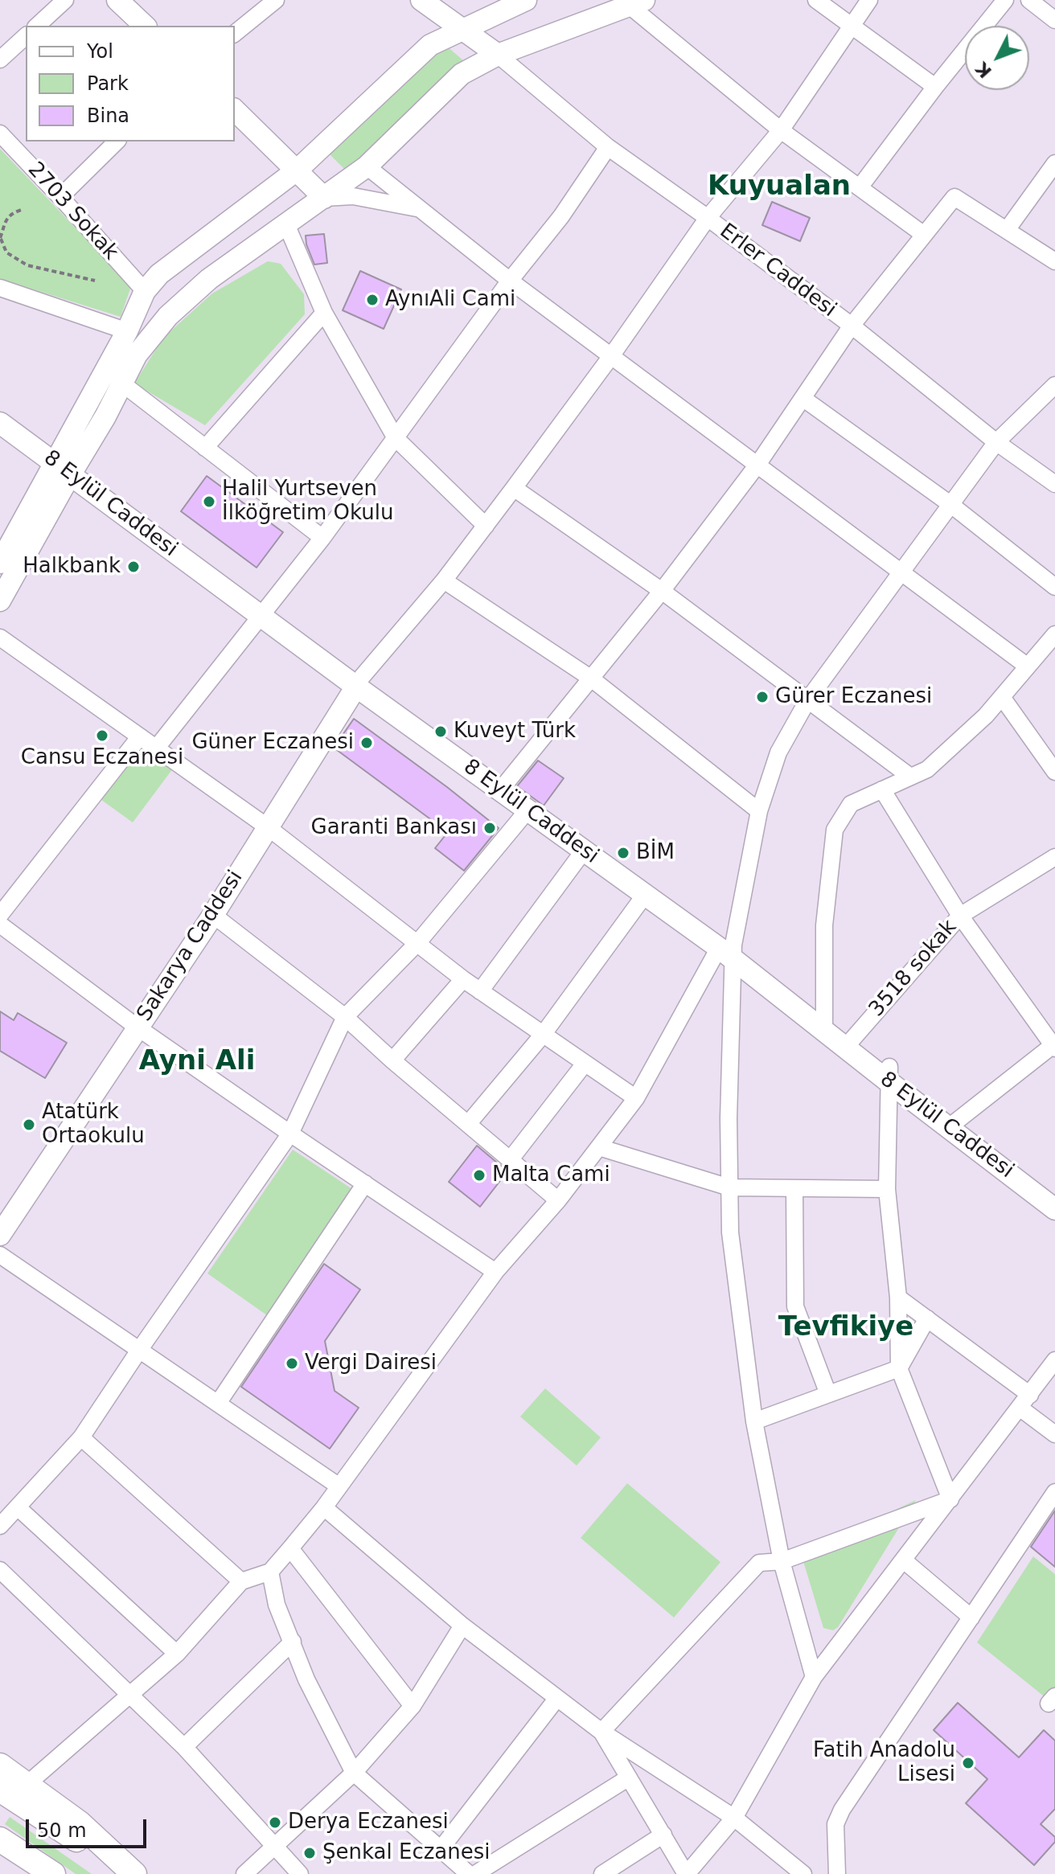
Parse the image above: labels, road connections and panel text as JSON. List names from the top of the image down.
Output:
{
  "streets": {
    "main road": ["8 Eylül Caddesi", "Sakarya Caddesi"],
    "street": ["2703 Sokak", "Erler Caddesi", "3518 sokak"]
  },
  "crossings": [
    ["8 Eylül Caddesi", "Sakarya Caddesi"],
    ["8 Eylül Caddesi", "3518 sokak"]
  ],
  "districts": ["Kuyualan", "Ayni Ali", "Tevfikiye"],
  "places": [
    "AynıAli Cami",
    "Halil Yurtseven İlköğretim Okulu",
    "Halkbank",
    "Gürer Eczanesi",
    "Kuveyt Türk",
    "Cansu Eczanesi",
    "Güner Eczanesi",
    "Garanti Bankası",
    "BİM",
    "Atatürk Ortaokulu",
    "Malta Cami",
    "Vergi Dairesi",
    "Fatih Anadolu Lisesi",
    "Derya Eczanesi",
    "Şenkal Eczanesi"
  ],
  "legend": ["Yol", "Park", "Bina"],
  "scale_bar": "50 m",
  "north": "bottom left"
}
